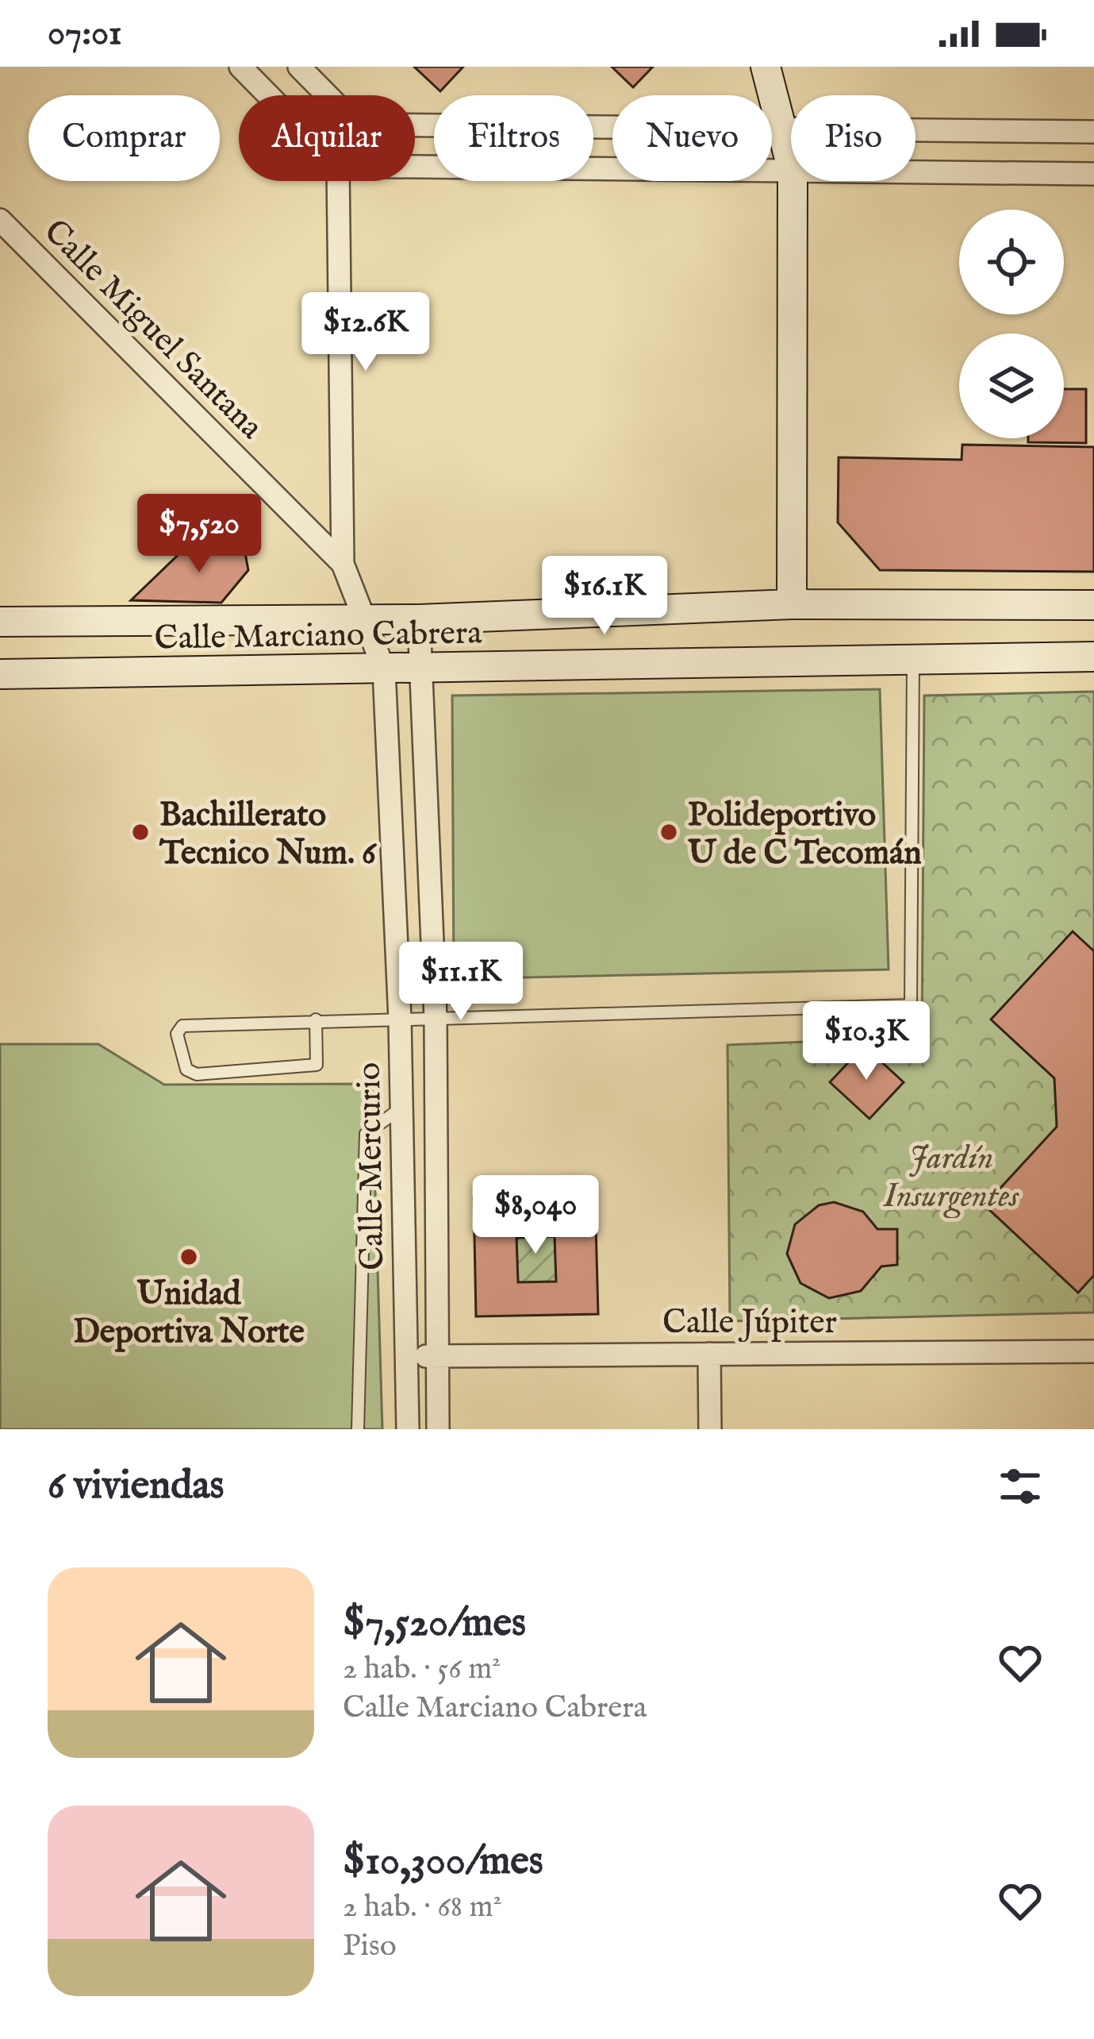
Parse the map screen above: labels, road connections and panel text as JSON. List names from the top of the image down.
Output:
{
  "streets": {
    "street": [
      "Calle Miguel Santana",
      "Calle Marciano Cabrera",
      "Calle Mercurio",
      "Calle Júpiter"
    ]
  },
  "crossings": [
    ["Calle Miguel Santana", "Calle Mercurio"],
    ["Calle Marciano Cabrera", "Calle Mercurio"],
    ["Calle Mercurio", "Calle Júpiter"]
  ],
  "parks": ["Jardín Insurgentes"],
  "places": ["Bachillerato Tecnico Num. 6", "Polideportivo U de C Tecomán", "Unidad Deportiva Norte"],
  "page": {
    "status": "07:01",
    "chip": [
      "Comprar",
      "Alquilar",
      "Filtros",
      "Nuevo",
      "Piso"
    ],
    "price": [
      "$12.6K",
      "$7,520",
      "$16.1K",
      "$11.1K",
      "$10.3K",
      "$8,040"
    ],
    "heading": "6 viviendas",
    "list": [
      {
        "name": "$7,520/mes",
        "note": "2 hab. · 56 m² · Calle Marciano Cabrera"
      },
      {
        "name": "$10,300/mes",
        "note": "2 hab. · 68 m² · Piso"
      }
    ]
  }
}
